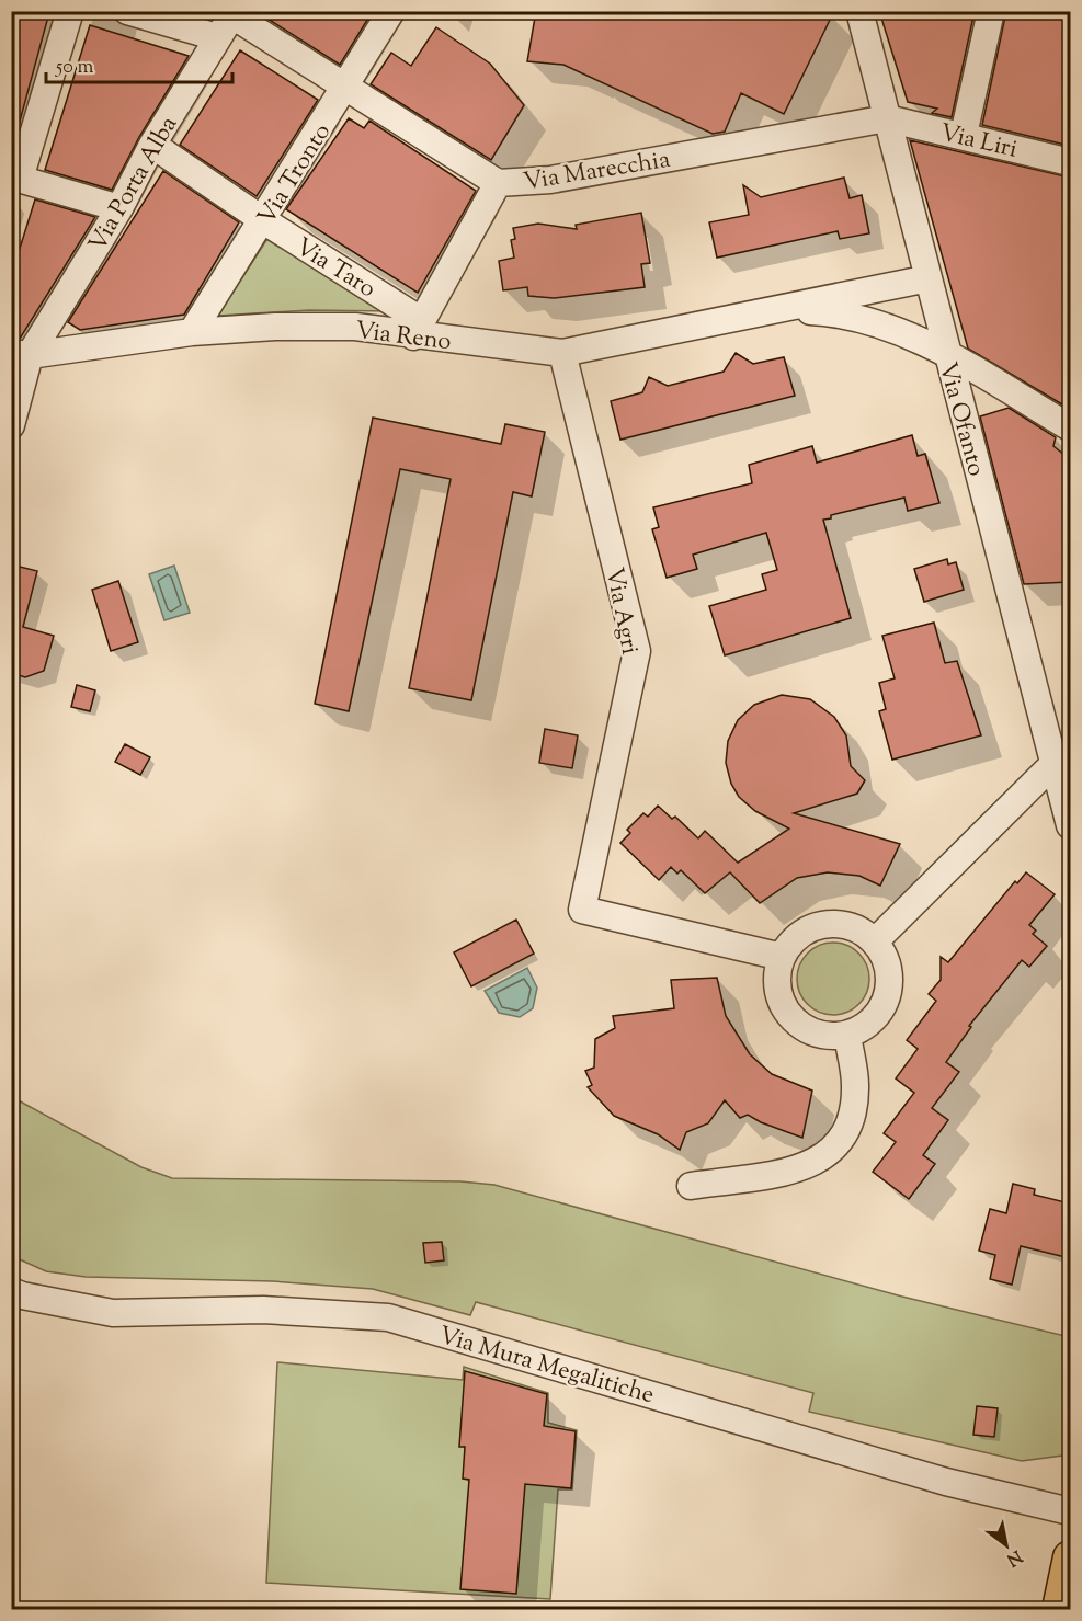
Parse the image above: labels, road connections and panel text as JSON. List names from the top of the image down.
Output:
{
  "streets": {
    "street": [
      "Via Liri",
      "Via Marecchia",
      "Via Tronto",
      "Via Porta Alba",
      "Via Taro",
      "Via Reno",
      "Via Ofanto",
      "Via Agri",
      "Via Mura Megalitiche"
    ]
  },
  "crossings": [
    ["Via Liri", "Via Marecchia"],
    ["Via Liri", "Via Ofanto"],
    ["Via Marecchia", "Via Tronto"],
    ["Via Marecchia", "Via Porta Alba"],
    ["Via Marecchia", "Via Ofanto"],
    ["Via Tronto", "Via Taro"],
    ["Via Tronto", "Via Reno"],
    ["Via Porta Alba", "Via Taro"],
    ["Via Porta Alba", "Via Reno"],
    ["Via Taro", "Via Reno"],
    ["Via Reno", "Via Ofanto"],
    ["Via Reno", "Via Agri"]
  ],
  "scale_bar": "50 m",
  "north": "bottom right"
}
